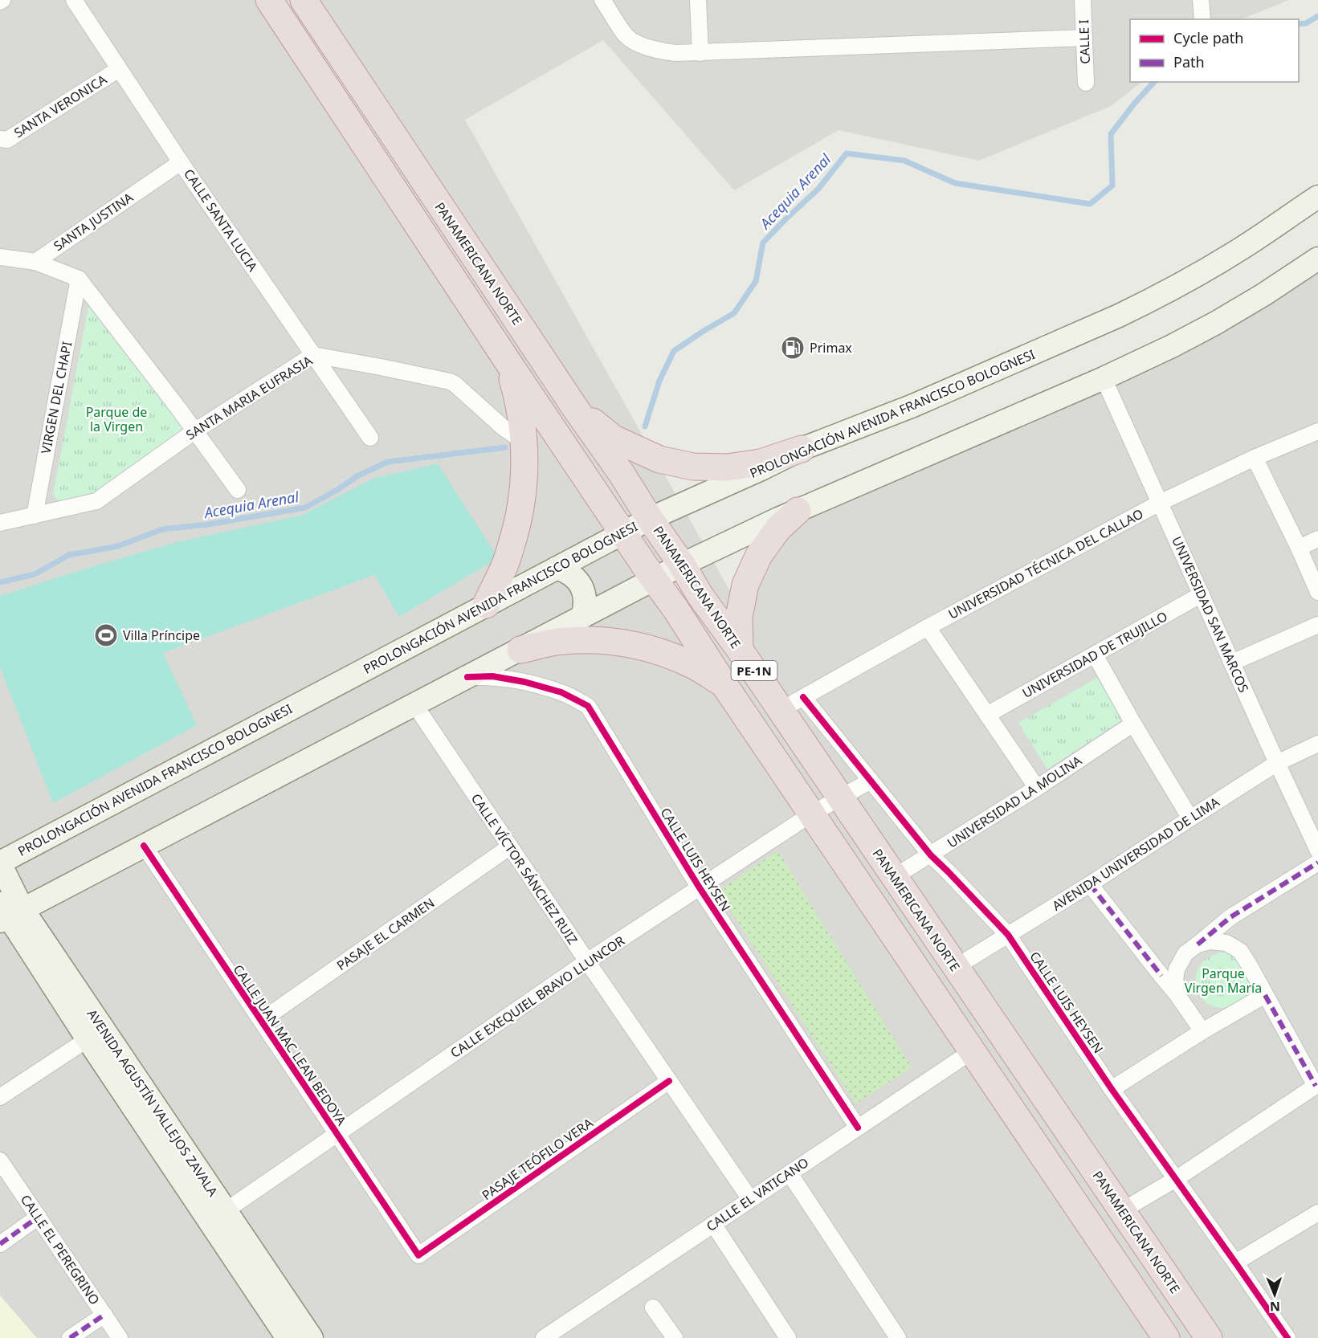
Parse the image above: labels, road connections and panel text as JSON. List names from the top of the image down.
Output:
{
  "streets": {
    "highway": ["PANAMERICANA NORTE", "PE-1N"],
    "main road": ["PROLONGACIÓN AVENIDA FRANCISCO BOLOGNESI", "AVENIDA AGUSTÍN VALLEJOS ZAVALA"],
    "street": [
      "CALLE I",
      "SANTA VERONICA",
      "CALLE SANTA LUCIA",
      "SANTA JUSTINA",
      "VIRGEN DEL CHAPI",
      "SANTA MARIA EUFRASIA",
      "UNIVERSIDAD TÉCNICA DEL CALLAO",
      "UNIVERSIDAD SAN MARCOS",
      "UNIVERSIDAD DE TRUJILLO",
      "UNIVERSIDAD LA MOLINA",
      "AVENIDA UNIVERSIDAD DE LIMA",
      "CALLE LUIS HEYSEN",
      "CALLE VÍCTOR SÁNCHEZ RUIZ",
      "PASAJE EL CARMEN",
      "CALLE EXEQUIEL BRAVO LLUNCOR",
      "CALLE JUAN MAC LEAN BEDOYA",
      "PASAJE TEÓFILO VERA",
      "CALLE EL VATICANO",
      "CALLE EL PEREGRINO"
    ]
  },
  "crossings": [
    ["SANTA VERONICA", "CALLE SANTA LUCIA"],
    ["CALLE SANTA LUCIA", "SANTA JUSTINA"],
    ["CALLE SANTA LUCIA", "SANTA MARIA EUFRASIA"],
    ["PANAMERICANA NORTE", "PROLONGACIÓN AVENIDA FRANCISCO BOLOGNESI"],
    ["PANAMERICANA NORTE", "UNIVERSIDAD TÉCNICA DEL CALLAO"],
    ["PANAMERICANA NORTE", "UNIVERSIDAD LA MOLINA"],
    ["PANAMERICANA NORTE", "AVENIDA UNIVERSIDAD DE LIMA"],
    ["PANAMERICANA NORTE", "CALLE EXEQUIEL BRAVO LLUNCOR"],
    ["VIRGEN DEL CHAPI", "SANTA MARIA EUFRASIA"],
    ["PROLONGACIÓN AVENIDA FRANCISCO BOLOGNESI", "PE-1N"],
    ["PROLONGACIÓN AVENIDA FRANCISCO BOLOGNESI", "AVENIDA AGUSTÍN VALLEJOS ZAVALA"],
    ["UNIVERSIDAD TÉCNICA DEL CALLAO", "UNIVERSIDAD SAN MARCOS"],
    ["UNIVERSIDAD TÉCNICA DEL CALLAO", "CALLE LUIS HEYSEN"],
    ["UNIVERSIDAD SAN MARCOS", "UNIVERSIDAD DE TRUJILLO"],
    ["UNIVERSIDAD SAN MARCOS", "AVENIDA UNIVERSIDAD DE LIMA"],
    ["PE-1N", "CALLE EXEQUIEL BRAVO LLUNCOR"],
    ["PE-1N", "CALLE EL VATICANO"],
    ["UNIVERSIDAD LA MOLINA", "CALLE LUIS HEYSEN"],
    ["AVENIDA UNIVERSIDAD DE LIMA", "CALLE LUIS HEYSEN"],
    ["CALLE LUIS HEYSEN", "CALLE EXEQUIEL BRAVO LLUNCOR"],
    ["CALLE LUIS HEYSEN", "CALLE EL VATICANO"],
    ["CALLE VÍCTOR SÁNCHEZ RUIZ", "PASAJE EL CARMEN"],
    ["CALLE VÍCTOR SÁNCHEZ RUIZ", "CALLE EXEQUIEL BRAVO LLUNCOR"],
    ["CALLE VÍCTOR SÁNCHEZ RUIZ", "PASAJE TEÓFILO VERA"],
    ["CALLE VÍCTOR SÁNCHEZ RUIZ", "CALLE EL VATICANO"],
    ["PASAJE EL CARMEN", "CALLE JUAN MAC LEAN BEDOYA"],
    ["CALLE EXEQUIEL BRAVO LLUNCOR", "CALLE JUAN MAC LEAN BEDOYA"],
    ["CALLE EXEQUIEL BRAVO LLUNCOR", "AVENIDA AGUSTÍN VALLEJOS ZAVALA"],
    ["CALLE JUAN MAC LEAN BEDOYA", "PASAJE TEÓFILO VERA"]
  ],
  "water": ["Acequia Arenal"],
  "parks": ["Parque de la Virgen", "Parque Virgen María"],
  "places": {
    "fuel station": ["Primax"],
    "sports": ["Villa Príncipe"]
  },
  "legend": ["Cycle path", "Path"],
  "north": "bottom"
}
